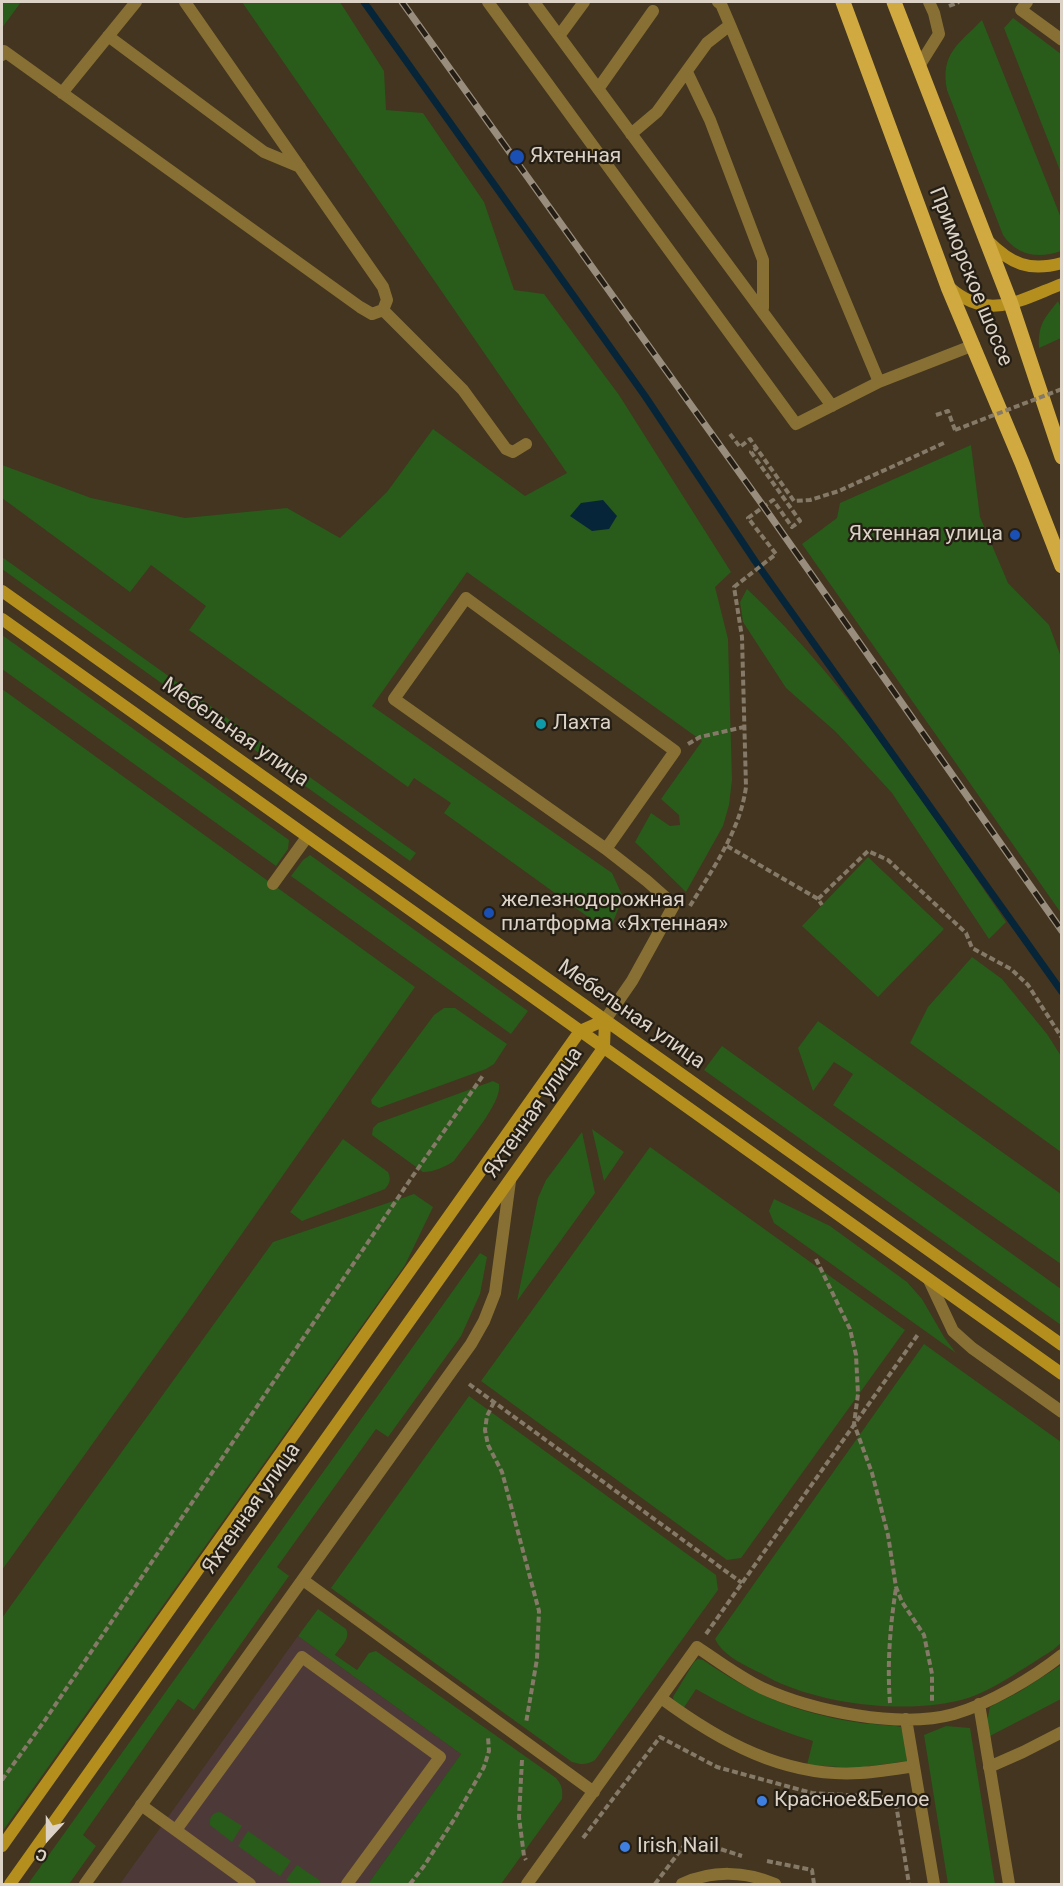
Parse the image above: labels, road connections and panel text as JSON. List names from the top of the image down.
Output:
{
  "streets": {
    "main road": ["Приморское шоссе"],
    "street": ["Мебельная улица", "Яхтенная улица"]
  },
  "crossings": [
    ["Мебельная улица", "Яхтенная улица"]
  ],
  "places": [
    "Яхтенная",
    "Яхтенная улица",
    "Лахта",
    "железнодорожная платформа «Яхтенная»",
    "Красное&Белое",
    "Irish Nail"
  ],
  "north": "bottom"
}
